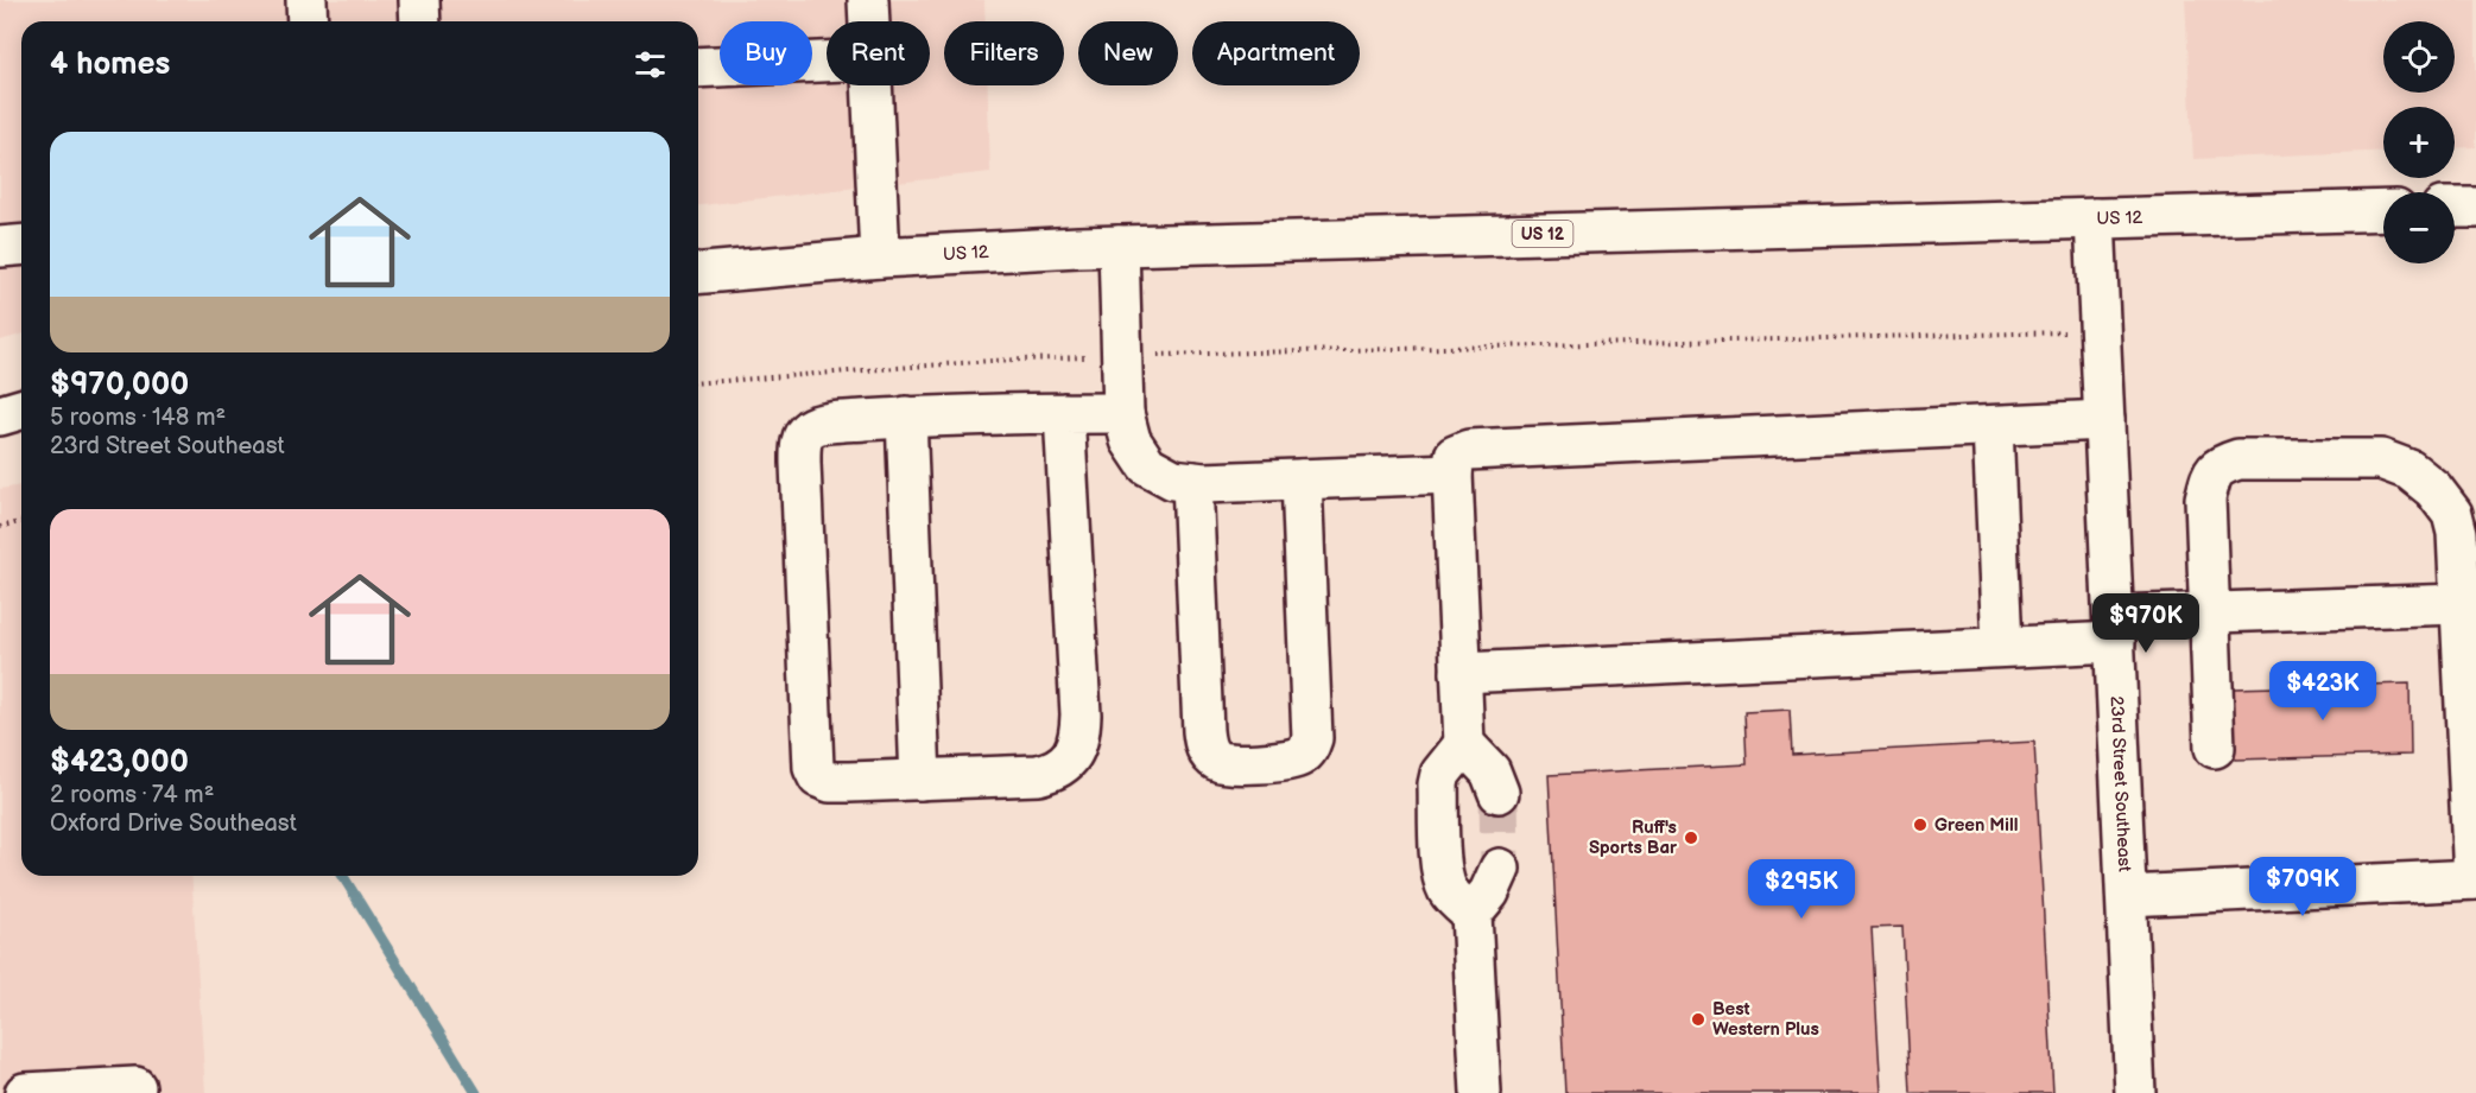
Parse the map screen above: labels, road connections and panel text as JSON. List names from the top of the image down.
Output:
{
  "streets": {
    "main road": ["US 12", "23rd Street Southeast"]
  },
  "crossings": [
    ["US 12", "23rd Street Southeast"]
  ],
  "places": ["Green Mill", "Ruff's Sports Bar", "Best Western Plus"],
  "page": {
    "map_buttons": ["+", "−"],
    "chip": [
      "Buy",
      "Rent",
      "Filters",
      "New",
      "Apartment"
    ],
    "heading": "4 homes",
    "list": [
      {
        "name": "$970,000",
        "note": "5 rooms · 148 m² · 23rd Street Southeast"
      },
      {
        "name": "$423,000",
        "note": "2 rooms · 74 m² · Oxford Drive Southeast"
      }
    ],
    "price": [
      "$970K",
      "$423K",
      "$709K",
      "$295K"
    ]
  }
}
